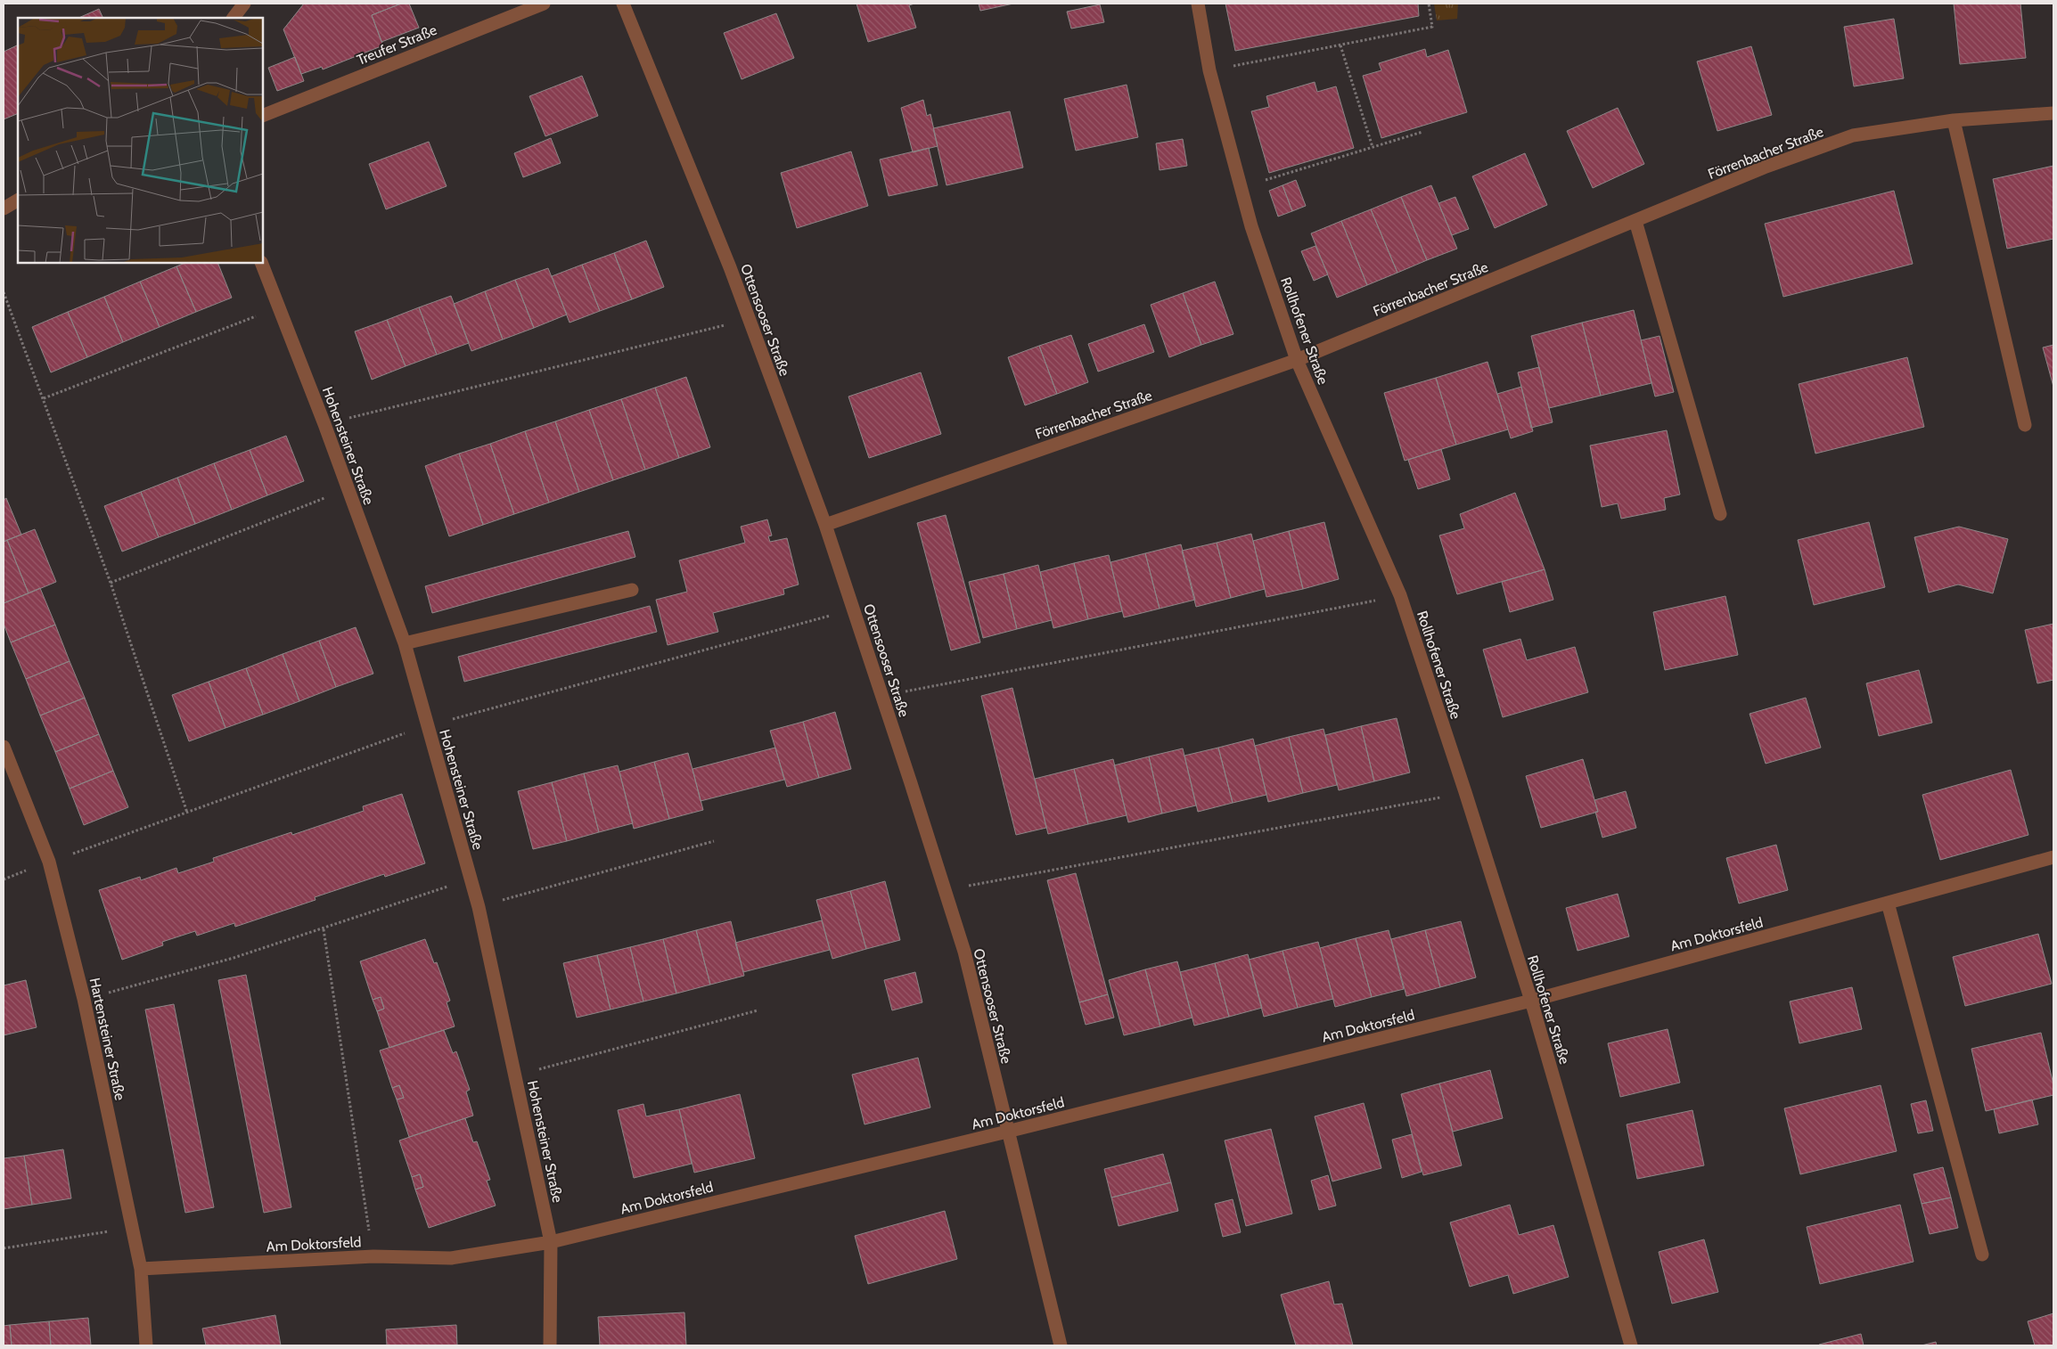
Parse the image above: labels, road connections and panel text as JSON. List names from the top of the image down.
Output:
{
  "streets": {
    "street": [
      "Treufer Straße",
      "Förrenbacher Straße",
      "Ottensooser Straße",
      "Rollhofener Straße",
      "Hohensteiner Straße",
      "Am Doktorsfeld",
      "Hartensteiner Straße"
    ]
  },
  "crossings": [
    ["Förrenbacher Straße", "Ottensooser Straße"],
    ["Förrenbacher Straße", "Rollhofener Straße"],
    ["Ottensooser Straße", "Am Doktorsfeld"],
    ["Rollhofener Straße", "Am Doktorsfeld"],
    ["Hohensteiner Straße", "Am Doktorsfeld"],
    ["Am Doktorsfeld", "Hartensteiner Straße"]
  ]
}
